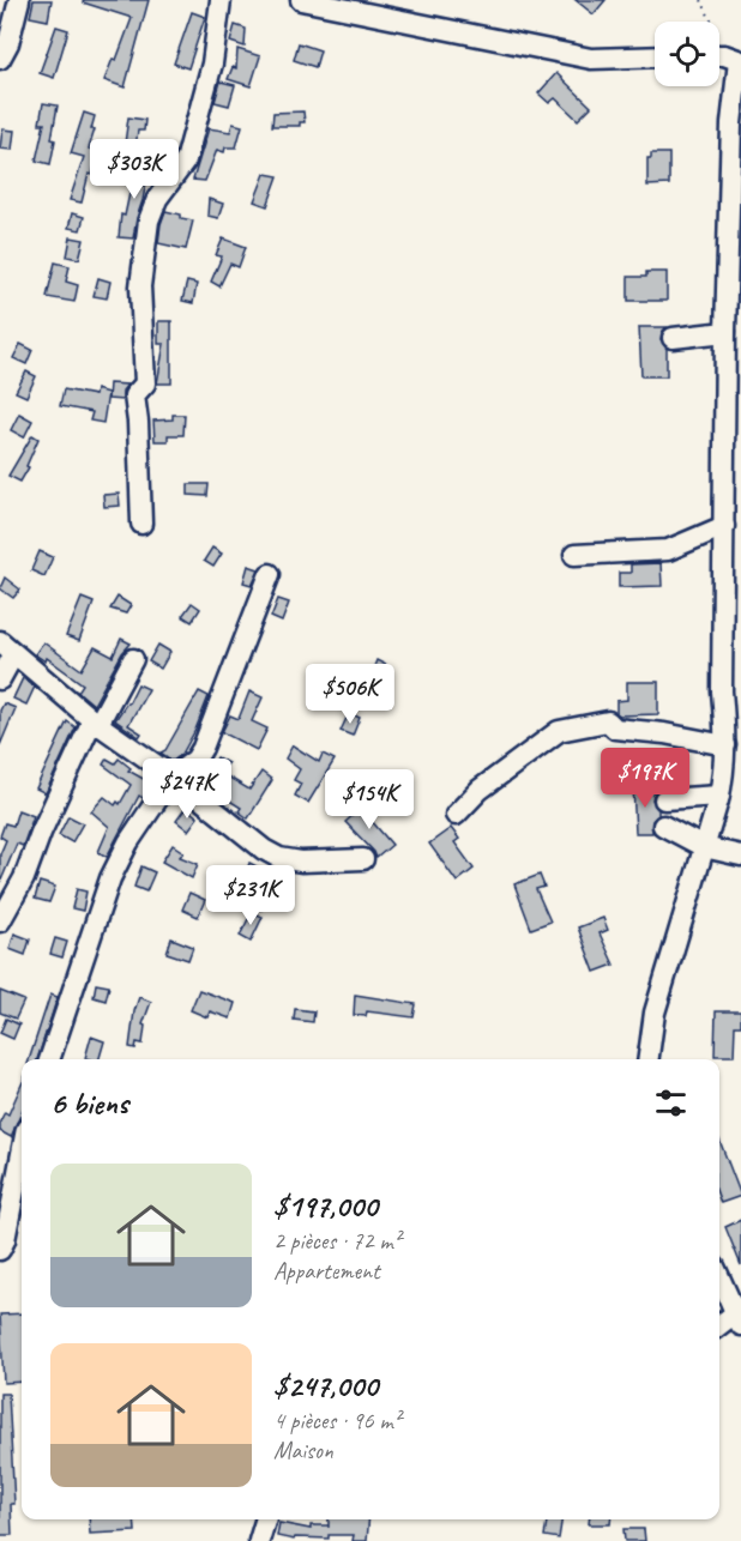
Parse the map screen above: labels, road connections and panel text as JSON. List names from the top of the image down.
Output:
{
  "page": {
    "price": [
      "$303K",
      "$506K",
      "$197K",
      "$247K",
      "$154K",
      "$231K"
    ],
    "heading": "6 biens",
    "list": [
      {
        "name": "$197,000",
        "note": "2 pièces · 72 m² · Appartement"
      },
      {
        "name": "$247,000",
        "note": "4 pièces · 96 m² · Maison"
      }
    ]
  }
}
